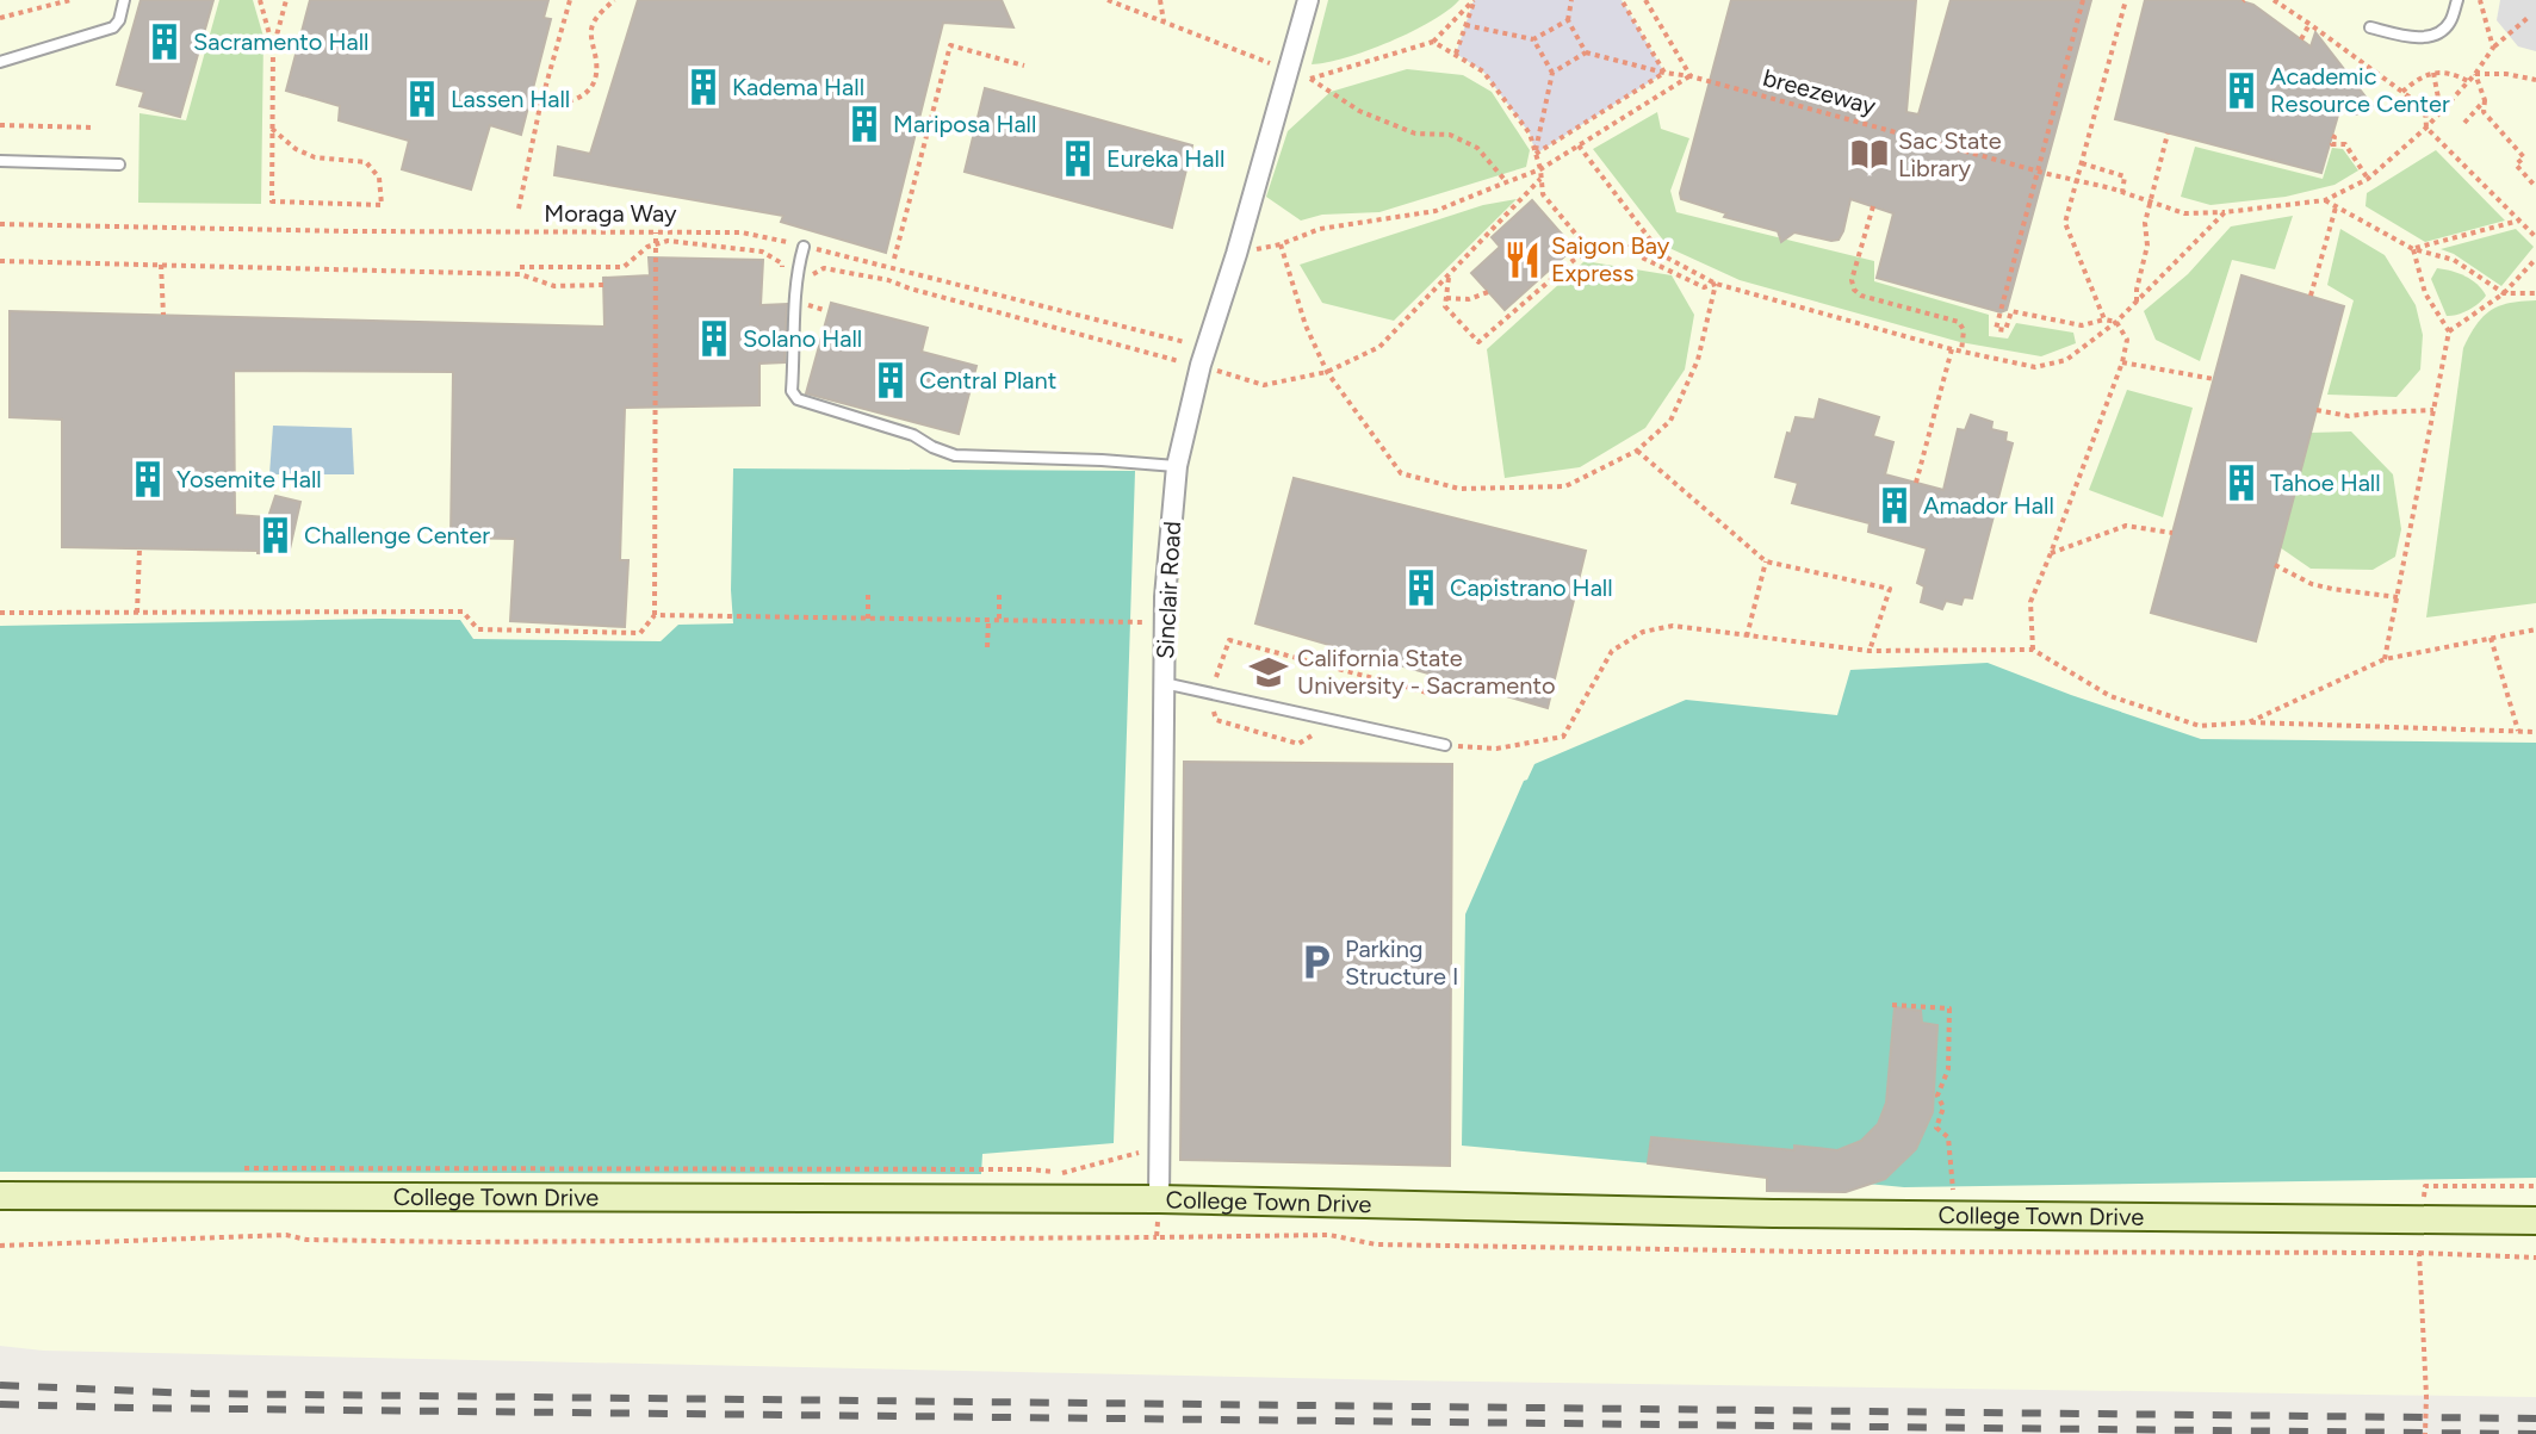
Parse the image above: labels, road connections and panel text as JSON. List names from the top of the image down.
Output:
{
  "streets": {
    "street": ["Sinclair Road", "College Town Drive"],
    "path": ["breezeway", "Moraga Way"]
  },
  "crossings": [
    ["Moraga Way", "Sinclair Road"],
    ["Sinclair Road", "College Town Drive"]
  ],
  "places": {
    "building": [
      "Sacramento Hall",
      "Kadema Hall",
      "Academic Resource Center",
      "Lassen Hall",
      "Mariposa Hall",
      "Eureka Hall",
      "Solano Hall",
      "Central Plant",
      "Yosemite Hall",
      "Tahoe Hall",
      "Amador Hall",
      "Challenge Center",
      "Capistrano Hall"
    ],
    "library": ["Sac State Library"],
    "restaurant": ["Saigon Bay Express"],
    "school or university": ["California State University - Sacramento"],
    "parking": ["Parking Structure I"]
  }
}
